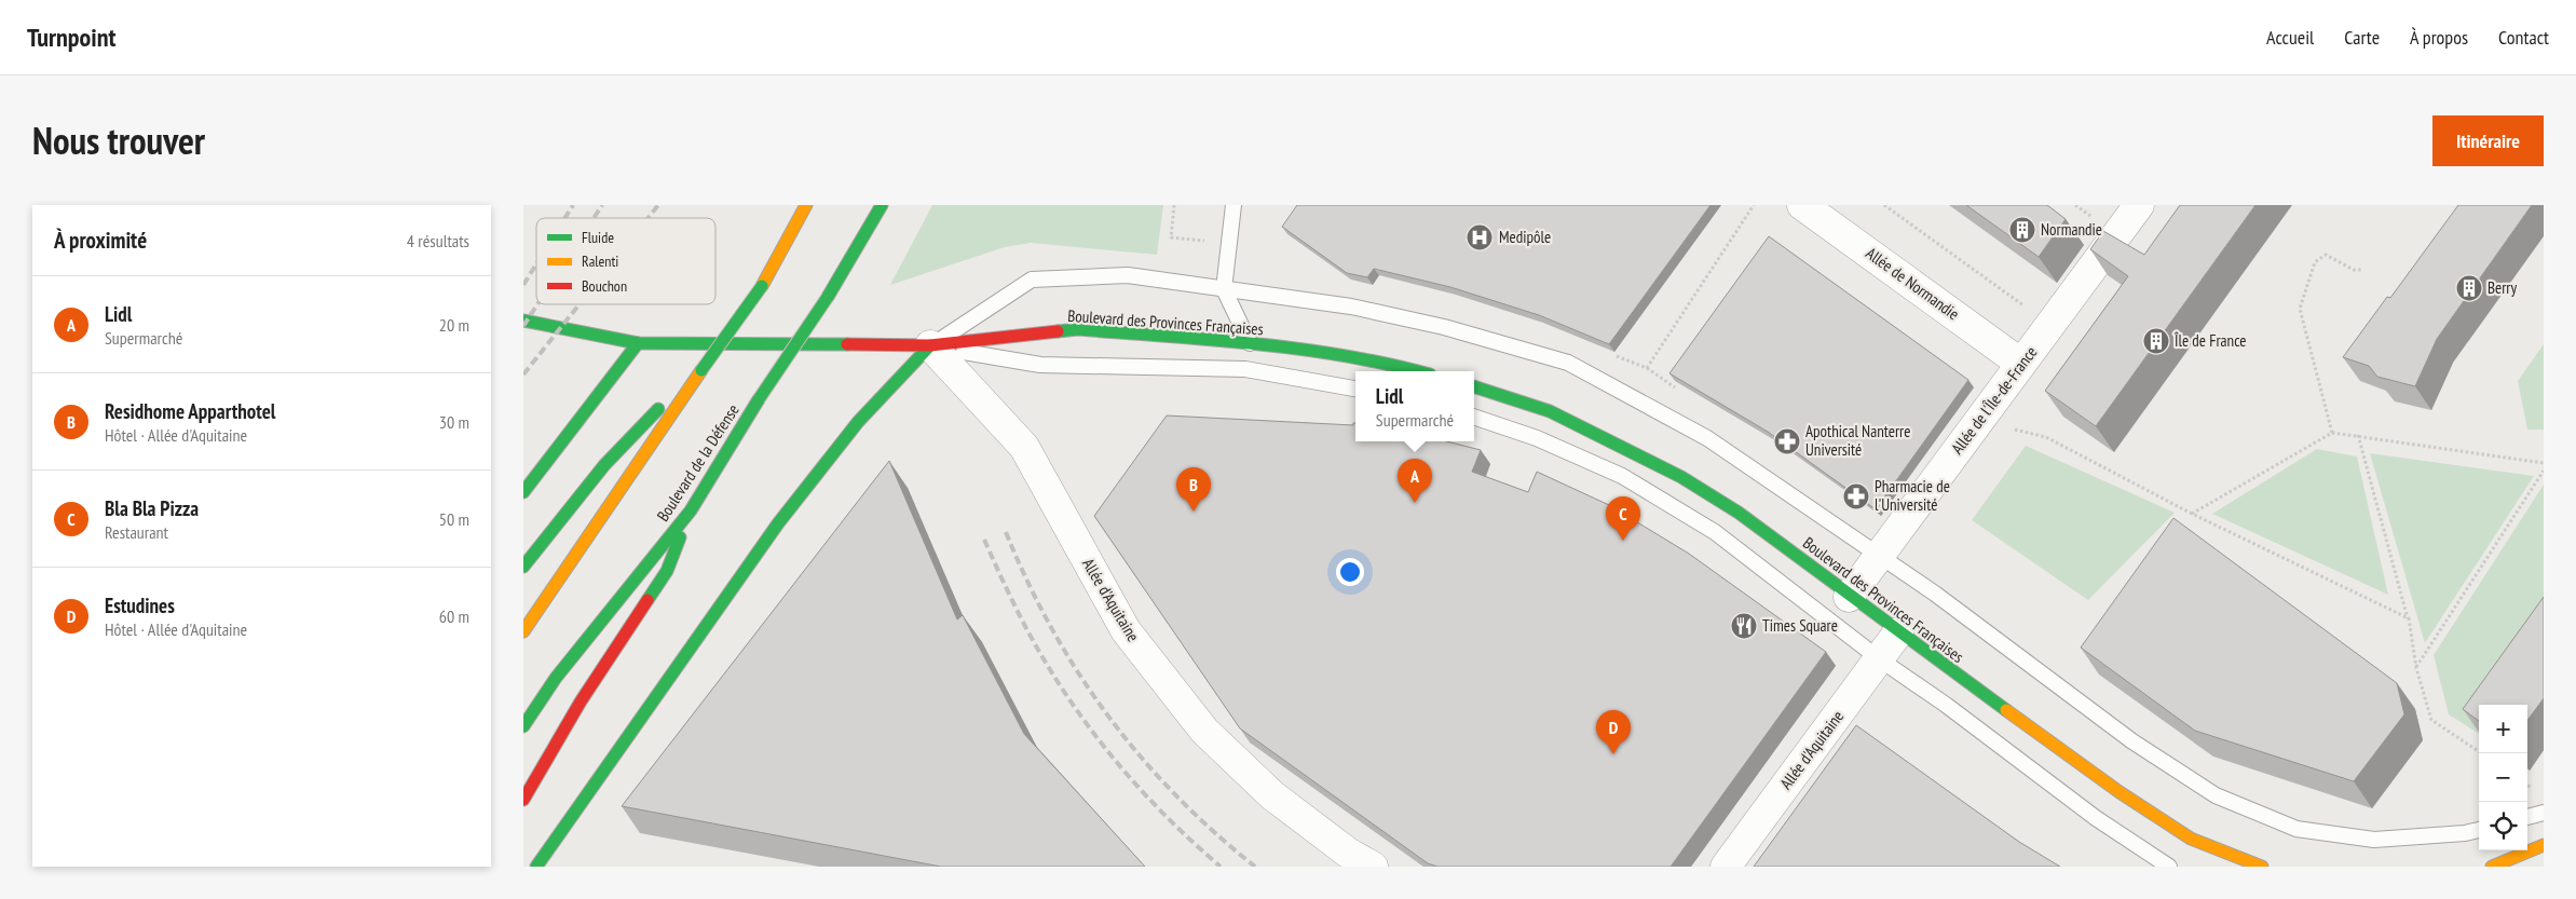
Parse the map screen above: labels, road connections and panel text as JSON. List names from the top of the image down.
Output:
{
  "streets": {
    "main road": ["Boulevard des Provinces Françaises", "Boulevard de la Défense"],
    "street": ["Allée de Normandie", "Allée de l'Île-de-France", "Allée d'Aquitaine"]
  },
  "crossings": [
    ["Allée de Normandie", "Allée de l'Île-de-France"],
    ["Boulevard des Provinces Françaises", "Allée de l'Île-de-France"],
    ["Boulevard des Provinces Françaises", "Allée d'Aquitaine"]
  ],
  "places": {
    "building": ["Normandie", "Berry", "Île de France"],
    "hospital": ["Medipôle"],
    "pharmacy": ["Apothical Nanterre Université", "Pharmacie de l'Université"],
    "restaurant": ["Times Square"]
  },
  "legend": ["Fluide", "Ralenti", "Bouchon"],
  "page": {
    "header": "Turnpoint",
    "nav": [
      "Accueil",
      "Carte",
      "À propos",
      "Contact"
    ],
    "title": "Nous trouver",
    "buttons": "Itinéraire",
    "heading": ["À proximité", "4 résultats"],
    "list": [
      {
        "mark": "A",
        "name": "Lidl",
        "note": "Supermarché",
        "value": "20 m"
      },
      {
        "mark": "B",
        "name": "Residhome Apparthotel",
        "note": "Hôtel · Allée d'Aquitaine",
        "value": "30 m"
      },
      {
        "mark": "C",
        "name": "Bla Bla Pizza",
        "note": "Restaurant",
        "value": "50 m"
      },
      {
        "mark": "D",
        "name": "Estudines",
        "note": "Hôtel · Allée d'Aquitaine",
        "value": "60 m"
      }
    ],
    "popup": ["Lidl", "Supermarché"],
    "pins": [
      "A",
      "B",
      "C",
      "D"
    ],
    "map_buttons": ["+", "−"]
  }
}
